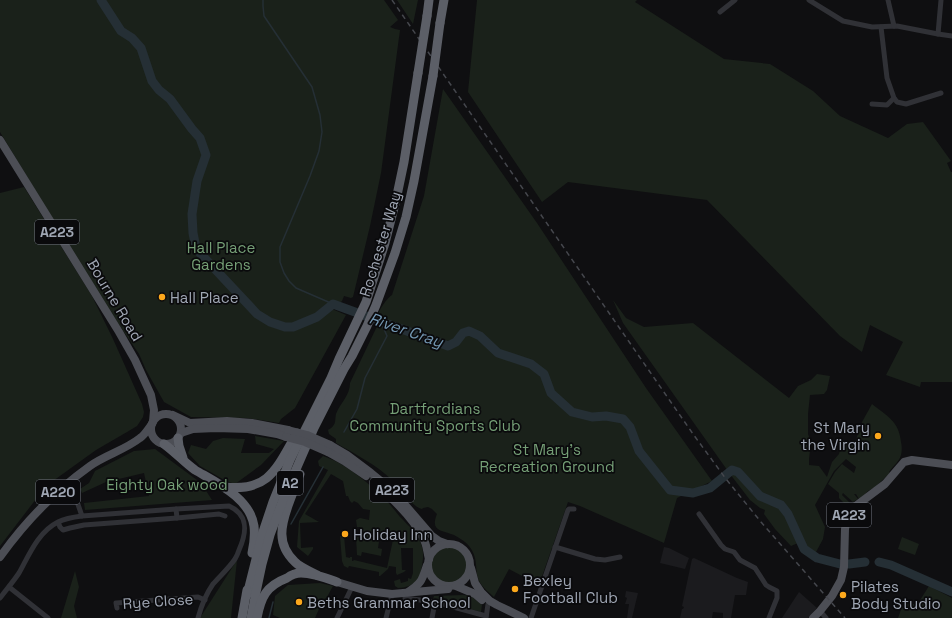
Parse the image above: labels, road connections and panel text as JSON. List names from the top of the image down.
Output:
{
  "streets": {
    "highway": ["Rochester Way", "A2"],
    "main road": ["A223", "Bourne Road", "A220"],
    "street": ["Rye Close"]
  },
  "crossings": [
    ["Rochester Way", "A2"],
    ["Bourne Road", "A220"]
  ],
  "water": ["River Cray"],
  "parks": [
    "Hall Place Gardens",
    "Dartfordians Community Sports Club",
    "St Mary's Recreation Ground",
    "Eighty Oak wood"
  ],
  "places": [
    "Hall Place",
    "St Mary the Virgin",
    "Holiday Inn",
    "Bexley Football Club",
    "Pilates Body Studio",
    "Beths Grammar School"
  ]
}
